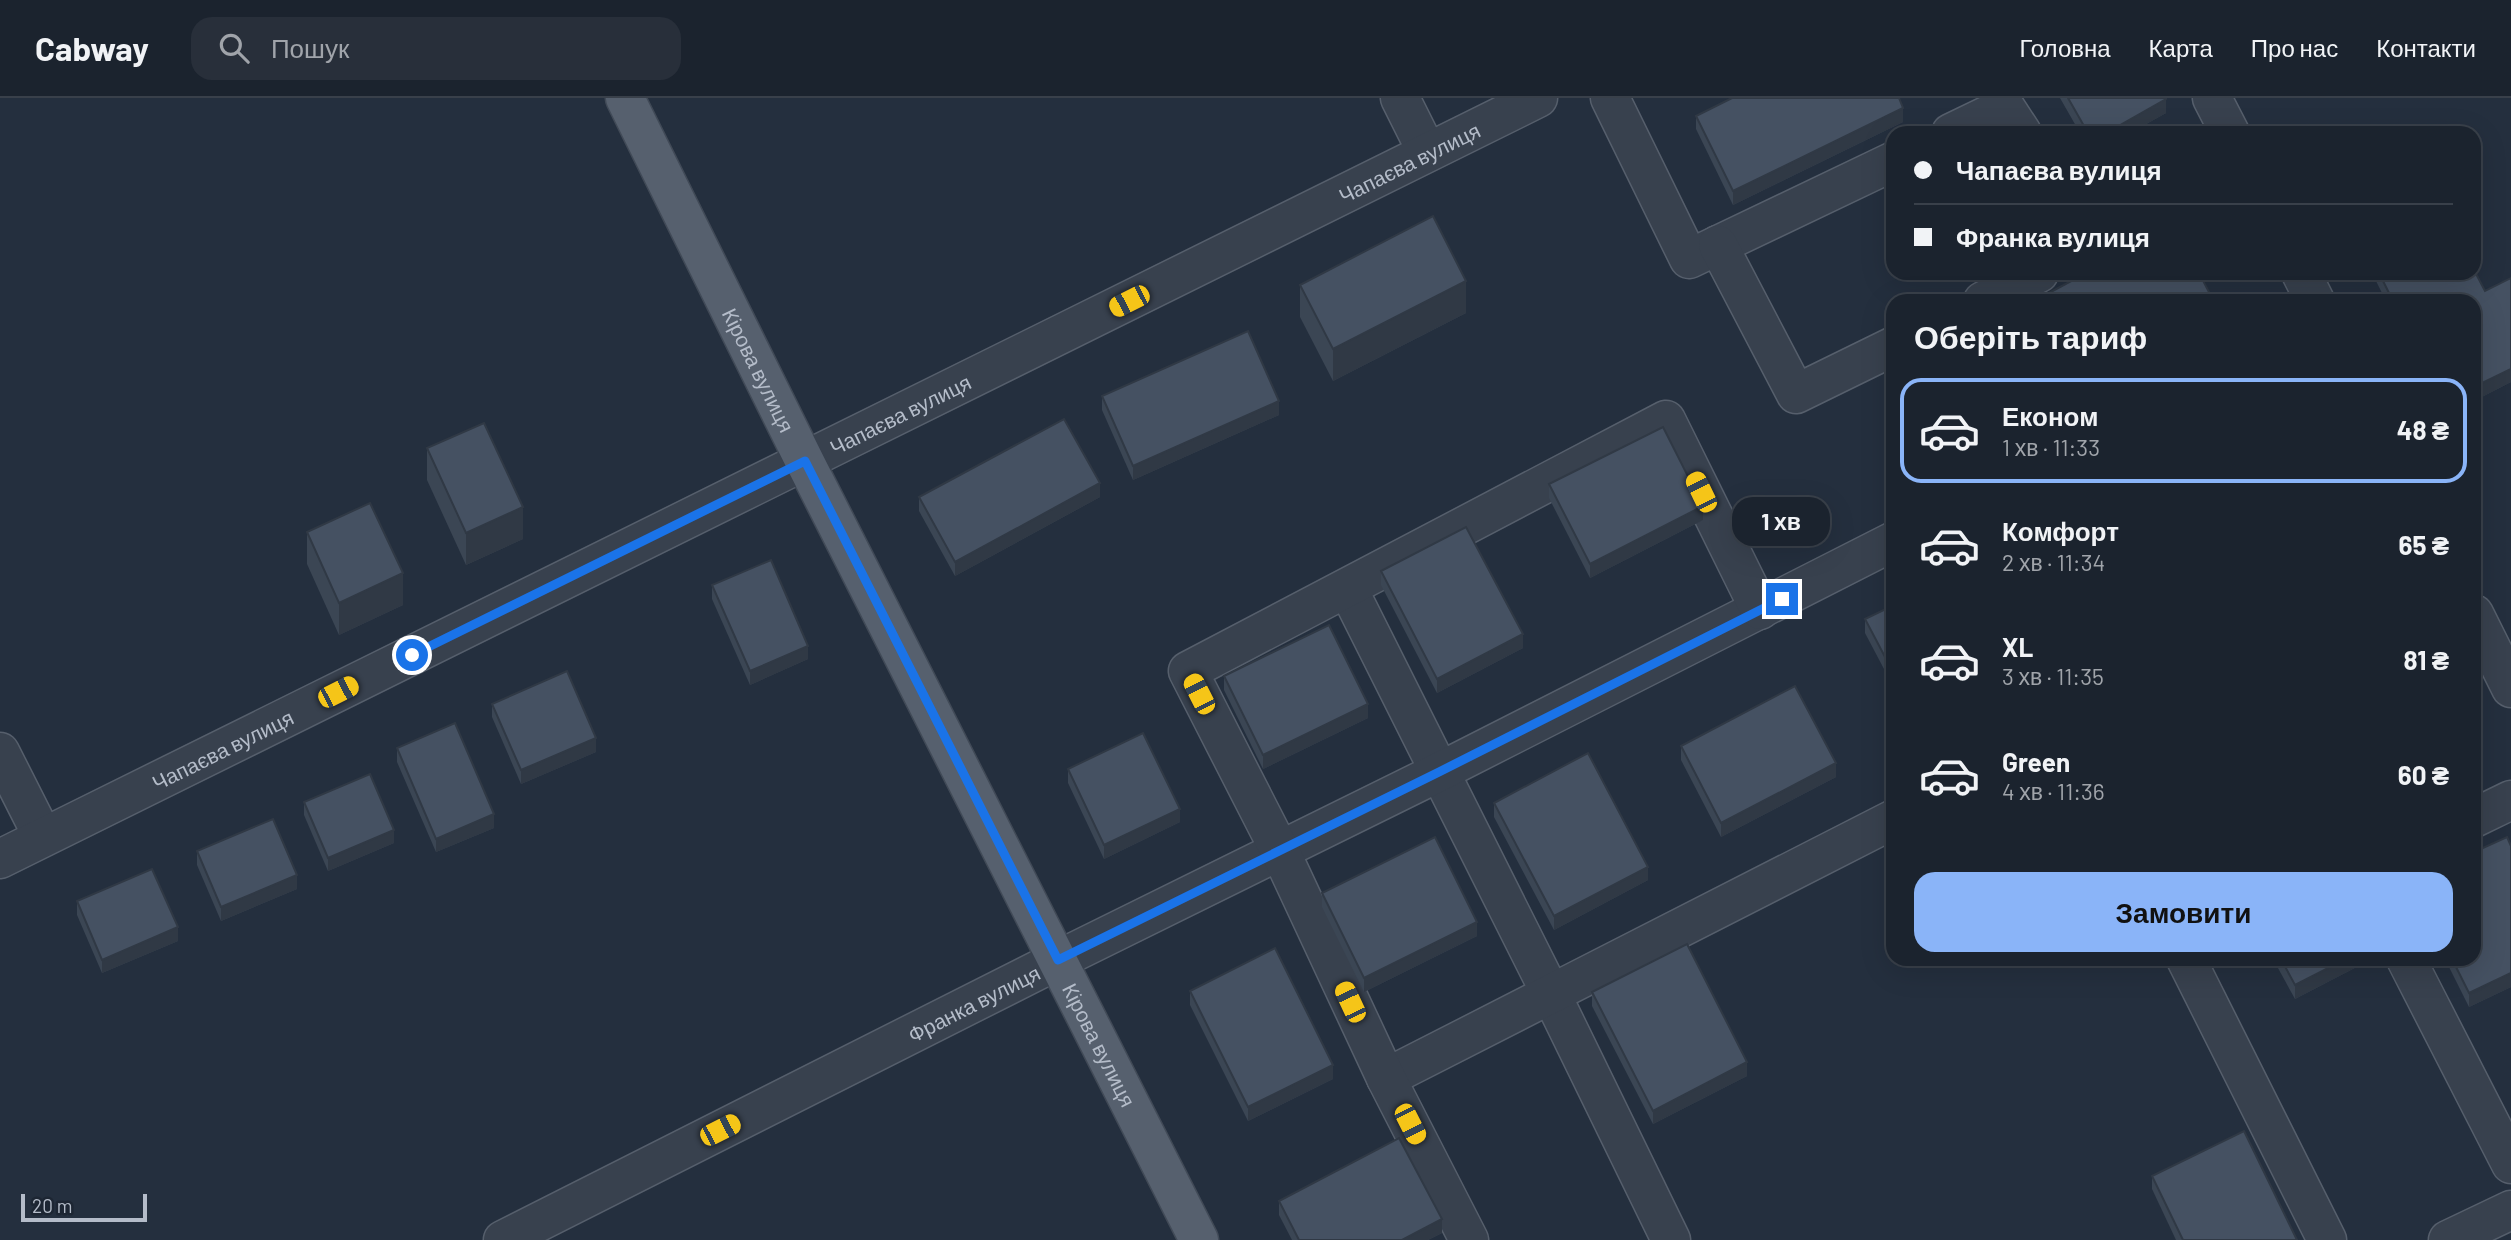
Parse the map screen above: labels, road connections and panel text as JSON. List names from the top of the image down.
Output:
{
  "streets": {
    "main road": ["Кірова вулиця"],
    "street": ["Чапаєва вулиця", "Франка вулиця"]
  },
  "crossings": [
    ["Чапаєва вулиця", "Кірова вулиця"],
    ["Кірова вулиця", "Франка вулиця"]
  ],
  "scale_bar": "20 m",
  "page": {
    "header": "Cabway",
    "search": "Пошук",
    "nav": [
      "Головна",
      "Карта",
      "Про нас",
      "Контакти"
    ],
    "banner": ["Чапаєва вулиця", "Франка вулиця"],
    "heading": "Оберіть тариф",
    "list": [
      {
        "name": "Економ",
        "note": "1 хв · 11:33",
        "value": "48 ₴"
      },
      {
        "name": "Комфорт",
        "note": "2 хв · 11:34",
        "value": "65 ₴"
      },
      {
        "name": "XL",
        "note": "3 хв · 11:35",
        "value": "81 ₴"
      },
      {
        "name": "Green",
        "note": "4 хв · 11:36",
        "value": "60 ₴"
      }
    ],
    "bubble": "1 хв",
    "buttons": "Замовити",
    "scale": "20 m"
  }
}
